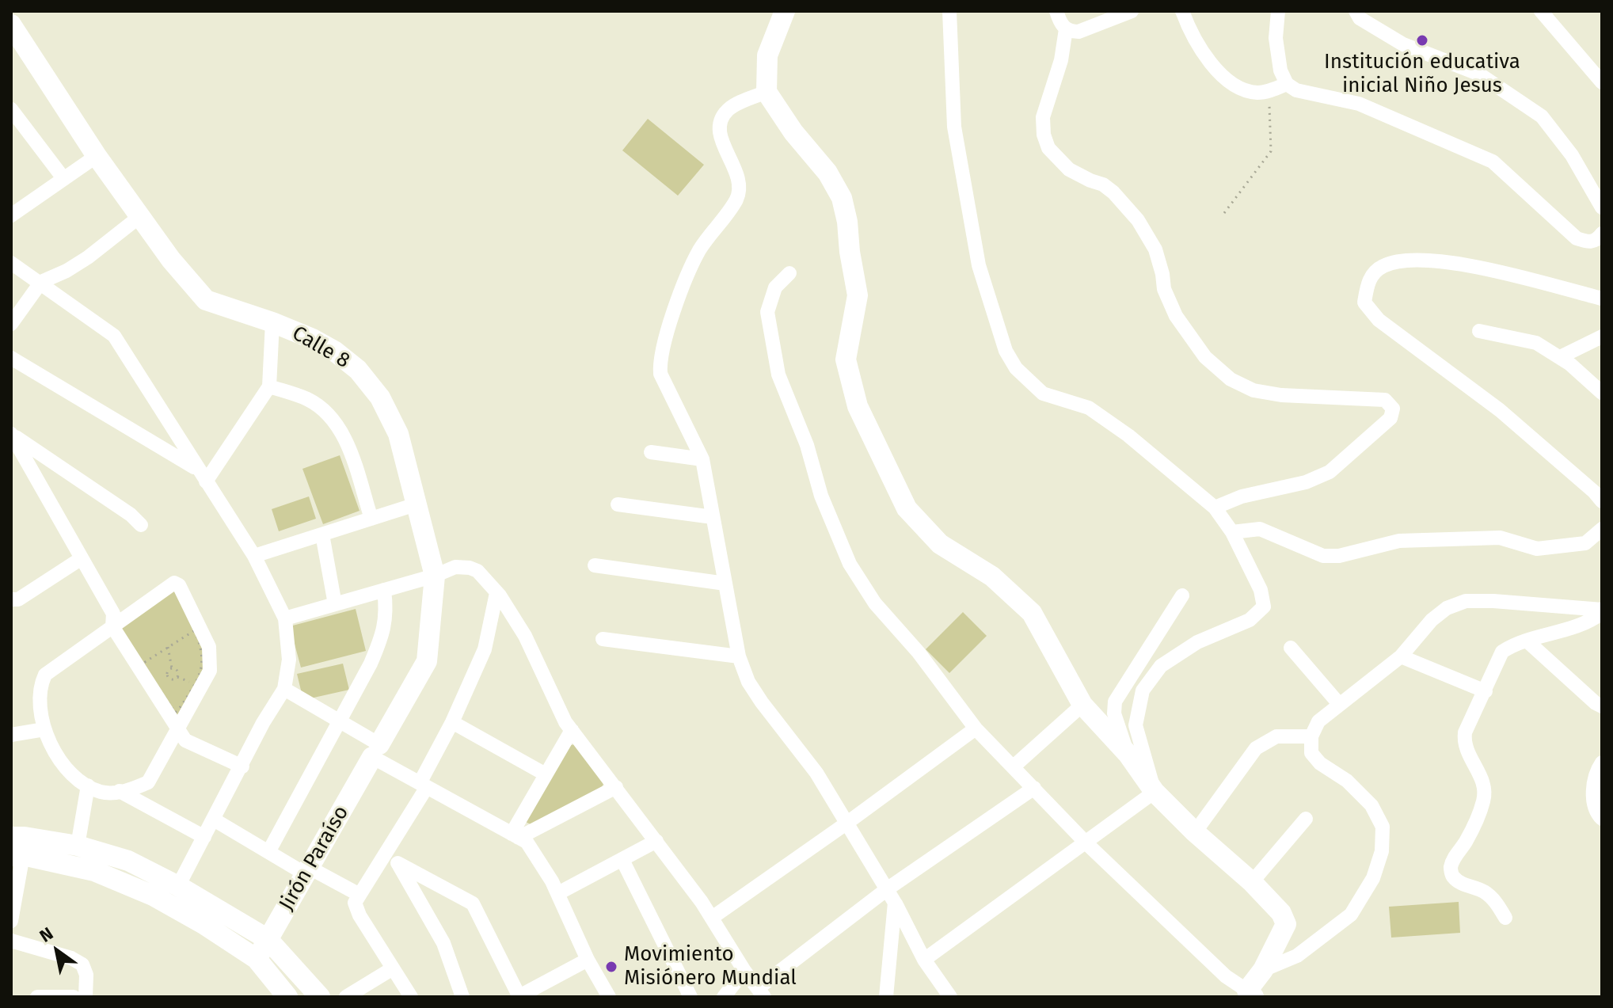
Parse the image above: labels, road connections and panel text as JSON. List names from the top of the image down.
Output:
{
  "streets": {
    "street": ["Calle 8", "Jirón Paraíso"]
  },
  "crossings": [
    ["Calle 8", "Jirón Paraíso"]
  ],
  "places": ["Institución educativa inicial Niño Jesus", "Movimiento Misiónero Mundial"],
  "north": "top left"
}
